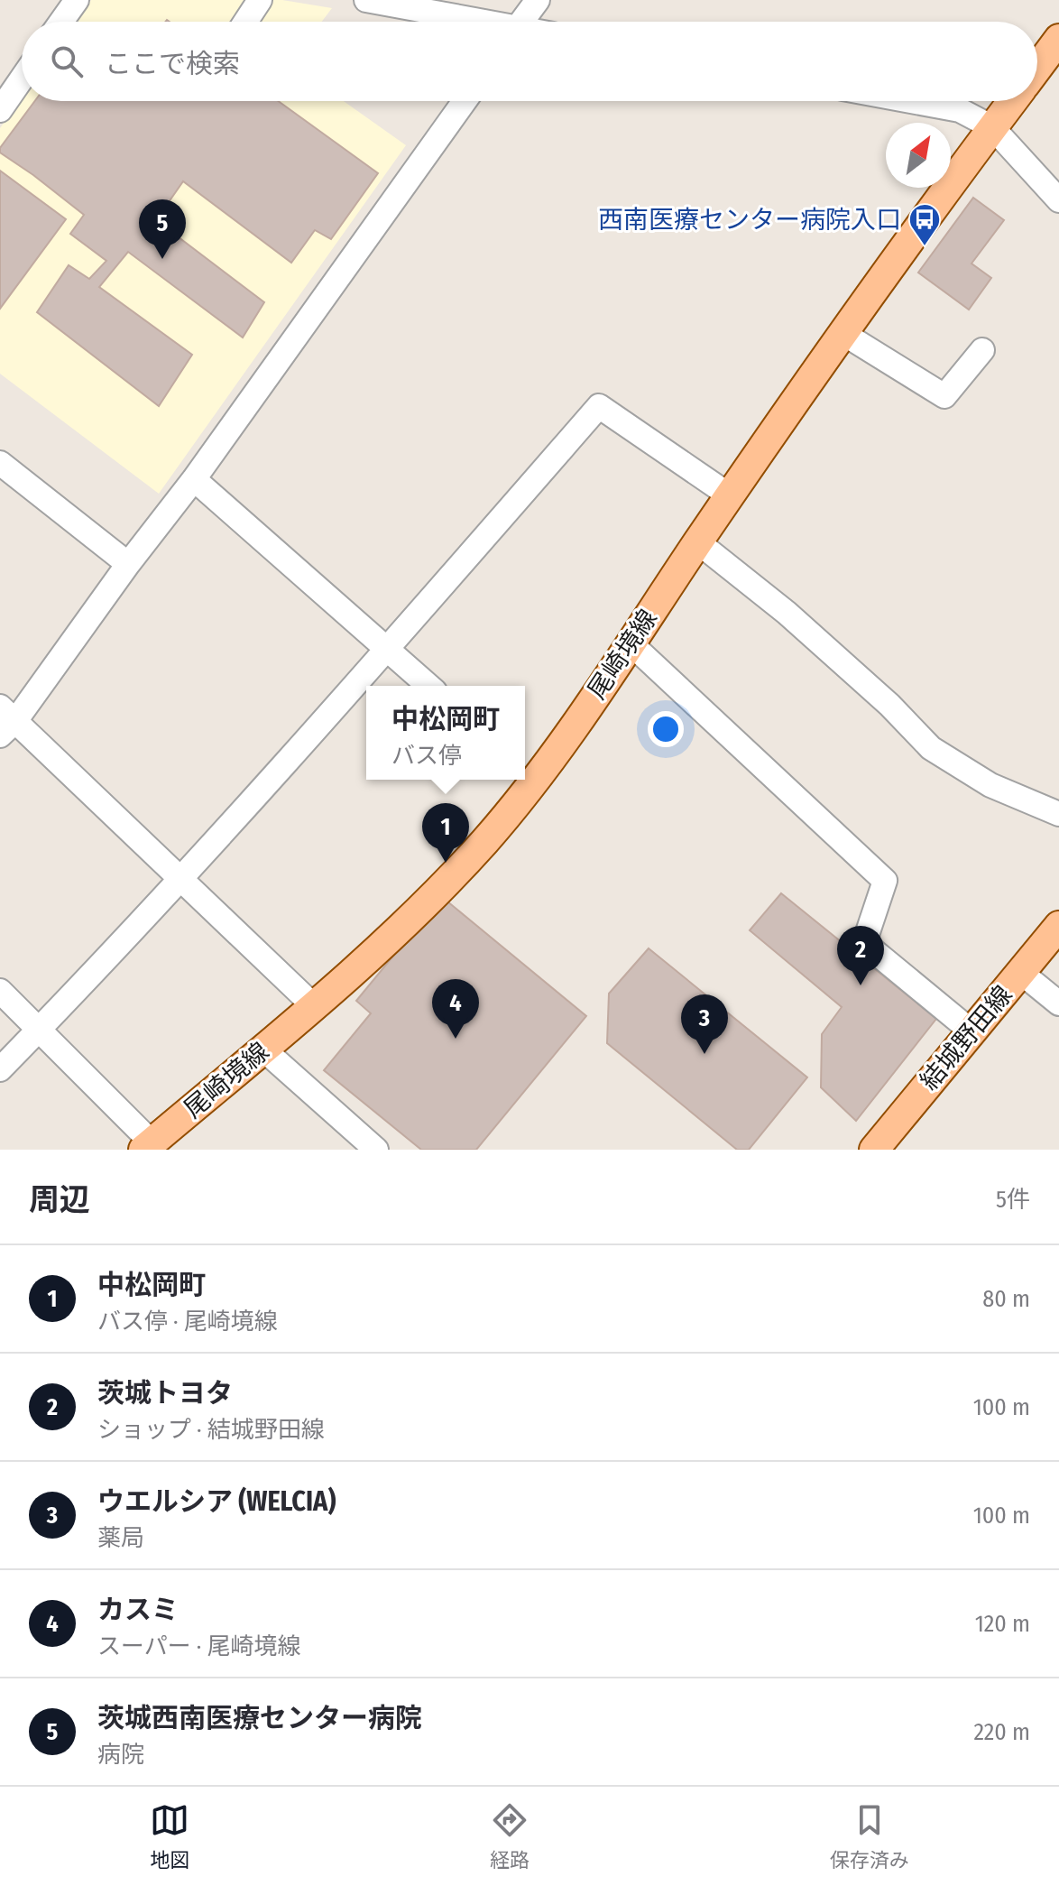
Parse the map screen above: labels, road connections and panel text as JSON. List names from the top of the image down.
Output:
{
  "streets": {
    "main road": ["尾崎境線", "結城野田線"]
  },
  "places": {
    "bus stop": ["西南医療センター病院入口"]
  },
  "north": "top right",
  "page": {
    "search": "ここで検索",
    "pins": [
      "5",
      "1",
      "2",
      "4",
      "3"
    ],
    "popup": ["中松岡町", "バス停"],
    "heading": ["周辺", "5件"],
    "list": [
      {
        "mark": "1",
        "name": "中松岡町",
        "note": "バス停 · 尾崎境線",
        "value": "80 m"
      },
      {
        "mark": "2",
        "name": "茨城トヨタ",
        "note": "ショップ · 結城野田線",
        "value": "100 m"
      },
      {
        "mark": "3",
        "name": "ウエルシア (WELCIA)",
        "note": "薬局",
        "value": "100 m"
      },
      {
        "mark": "4",
        "name": "カスミ",
        "note": "スーパー · 尾崎境線",
        "value": "120 m"
      },
      {
        "mark": "5",
        "name": "茨城西南医療センター病院",
        "note": "病院",
        "value": "220 m"
      }
    ],
    "nav": ["地図", "経路", "保存済み"]
  }
}
